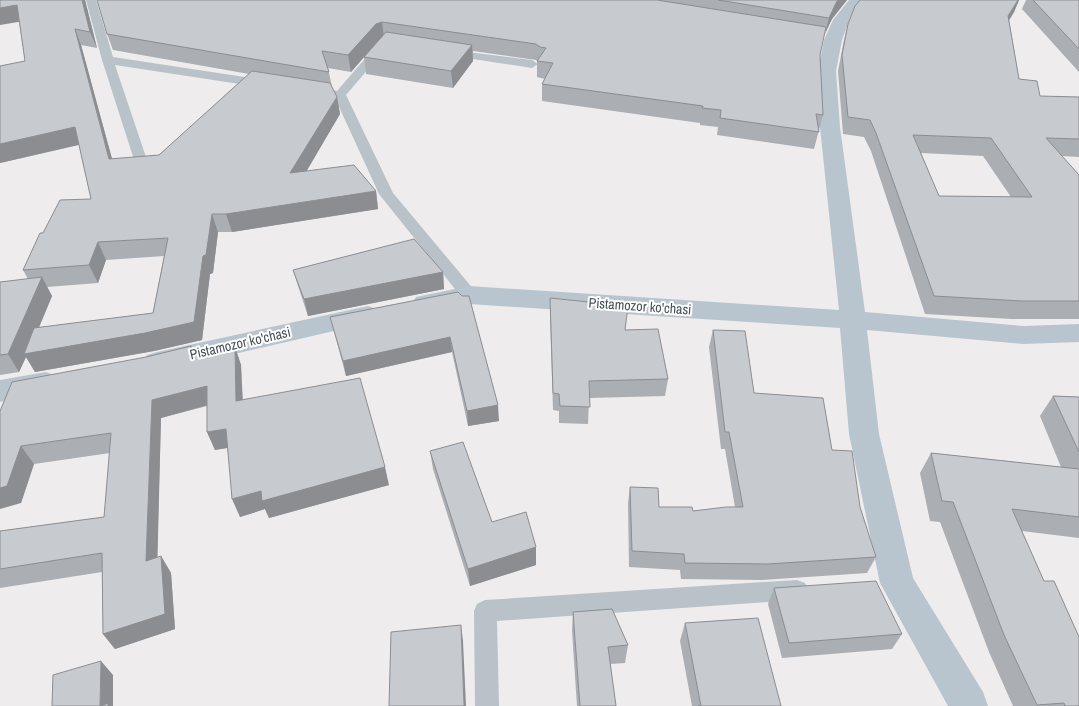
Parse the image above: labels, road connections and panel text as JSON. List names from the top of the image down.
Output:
{
  "streets": {
    "street": ["Pistamozor ko'chasi"]
  }
}
